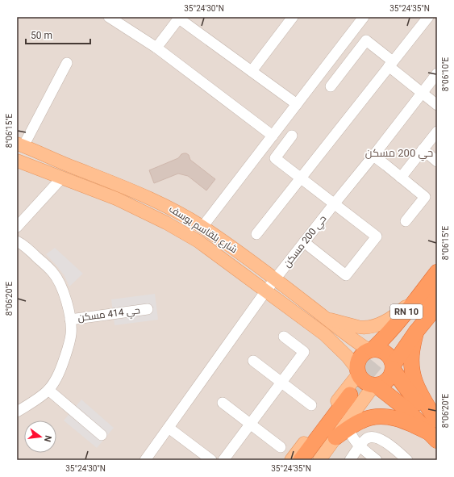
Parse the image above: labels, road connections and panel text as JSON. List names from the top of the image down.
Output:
{
  "streets": {
    "highway": ["RN 10"],
    "main road": ["شارع بلقاسم يوسف"],
    "street": ["حي 200 مسكن", "حي 414 مسكن"]
  },
  "crossings": [
    ["شارع بلقاسم يوسف", "حي 200 مسكن"],
    ["شارع بلقاسم يوسف", "RN 10"]
  ],
  "districts": ["حي 200 مسكن"],
  "scale_bar": "50 m",
  "north": "right",
  "coordinates": [
    "35°24'30\"N",
    "35°24'35\"N",
    "8°06'10\"E",
    "8°06'15\"E",
    "8°06'20\"E"
  ]
}
